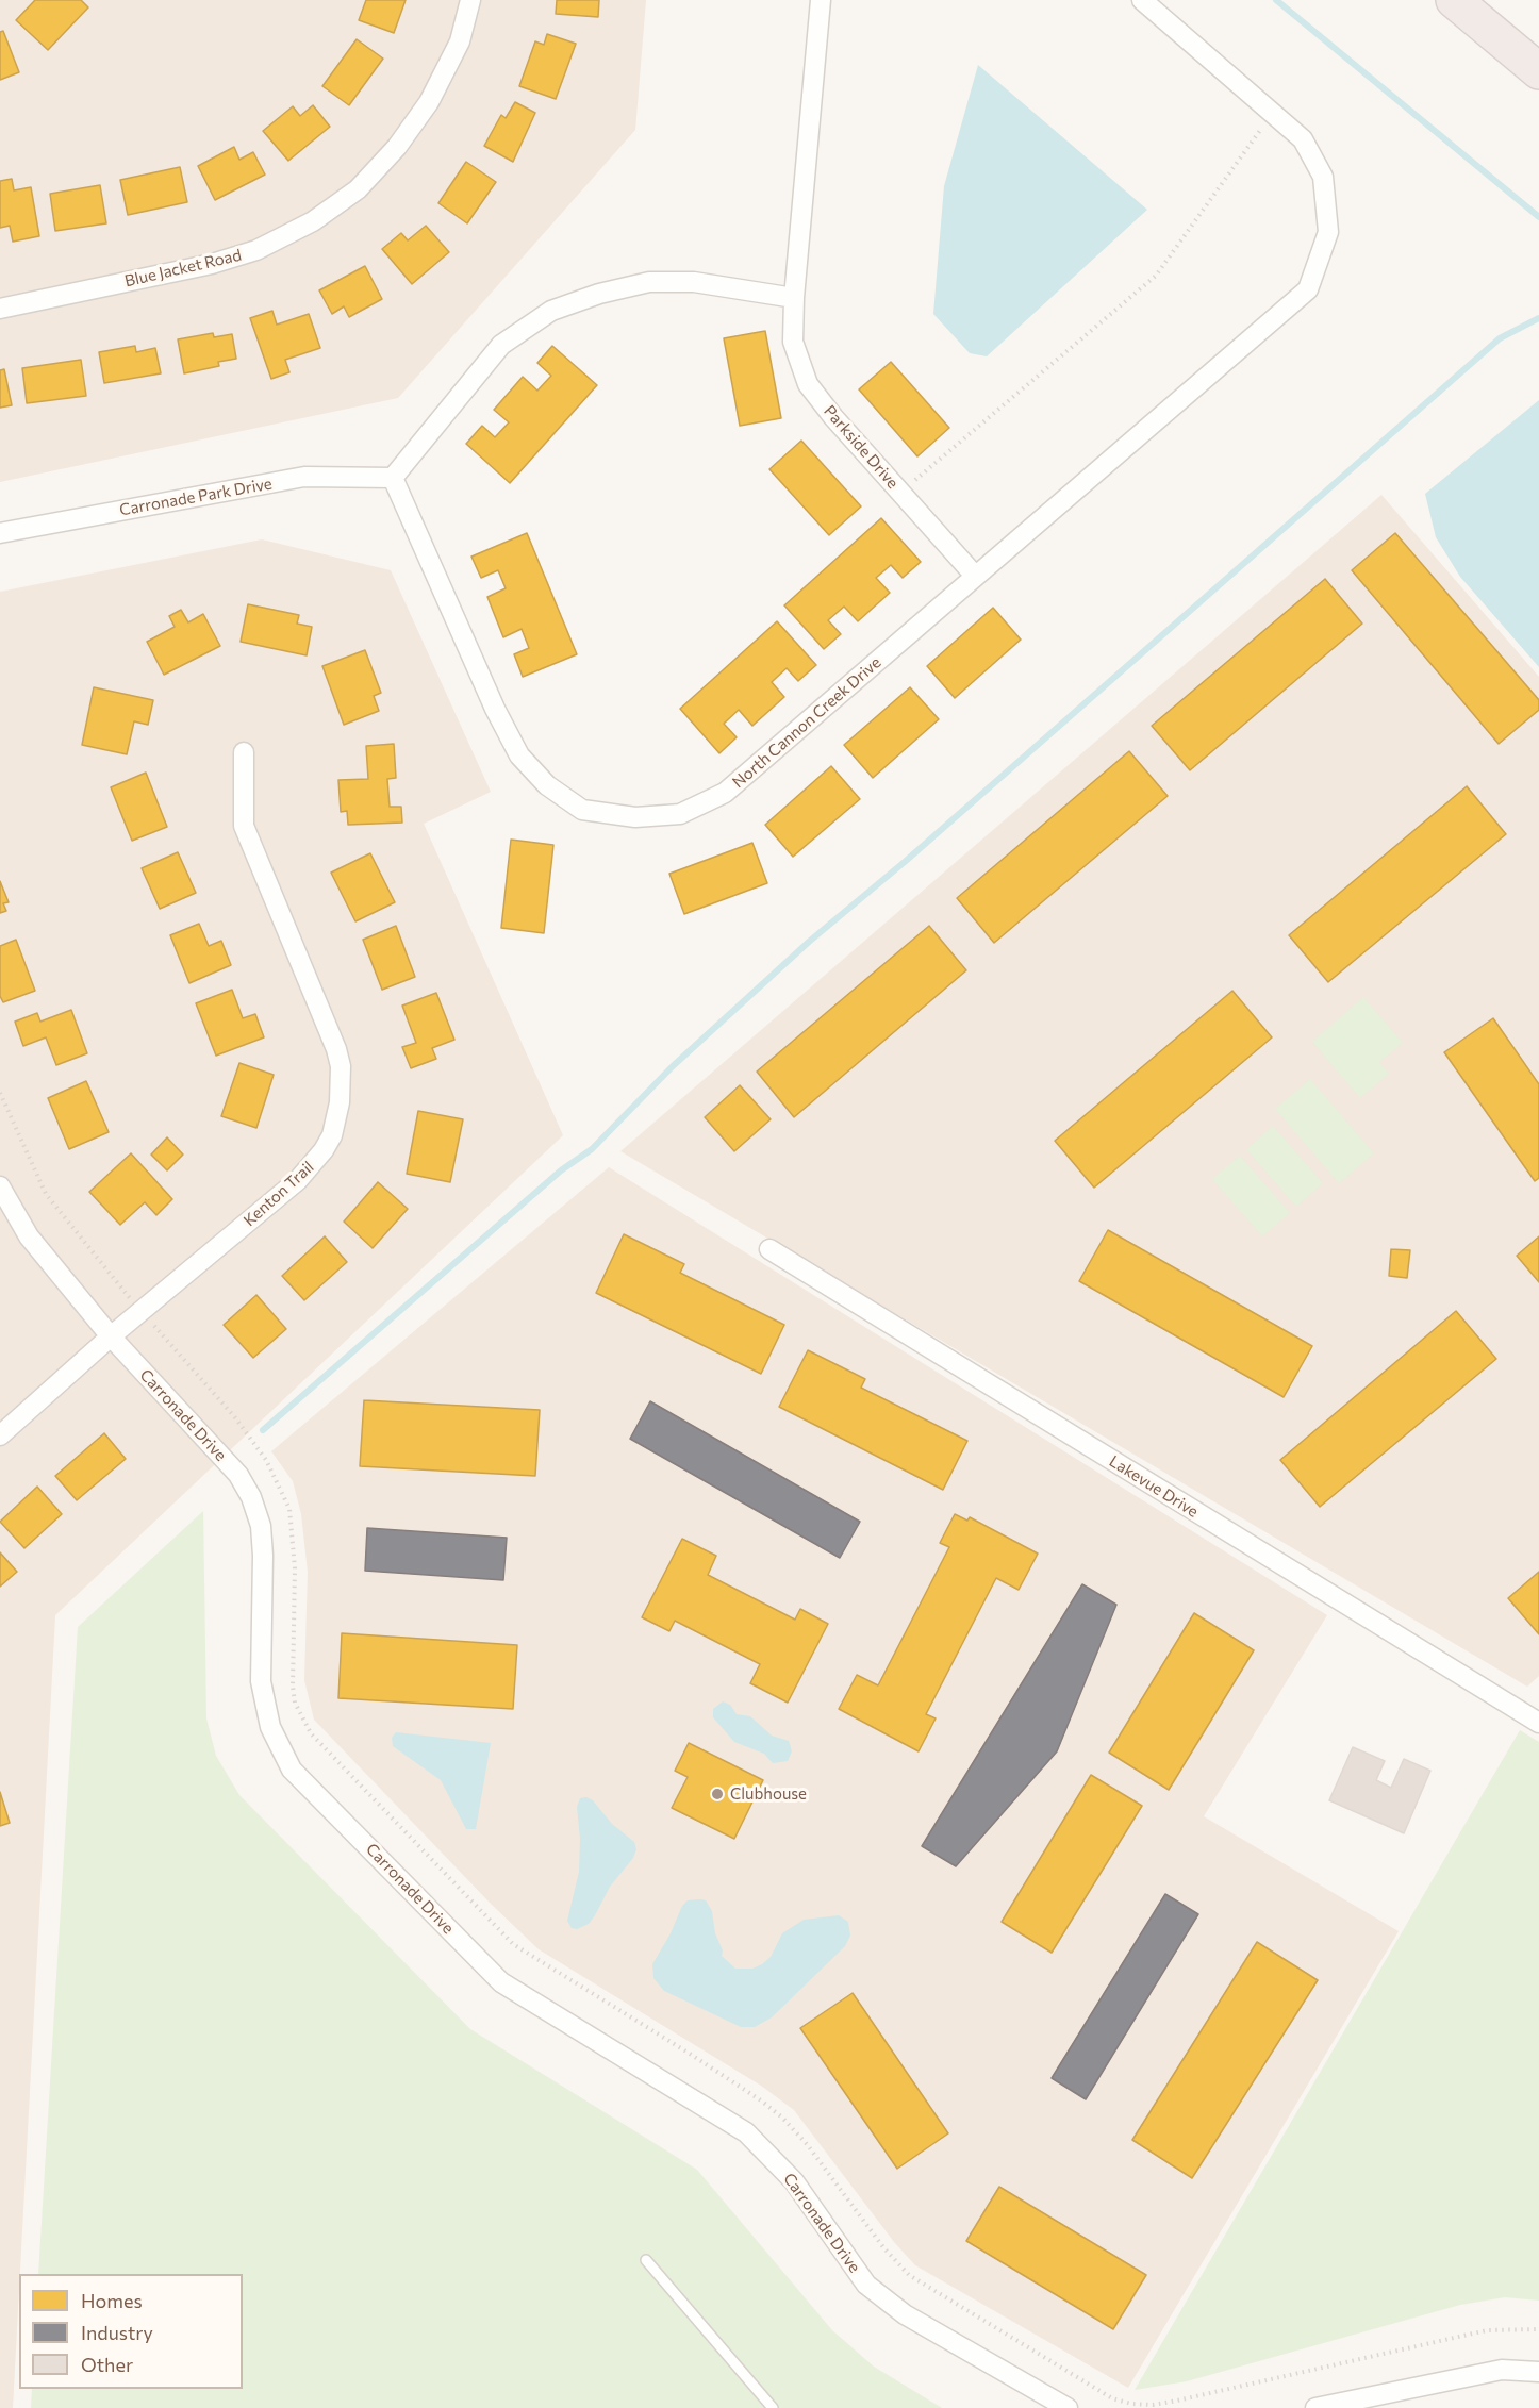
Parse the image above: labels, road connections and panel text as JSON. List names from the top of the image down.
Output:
{
  "streets": {
    "street": [
      "Blue Jacket Road",
      "Parkside Drive",
      "Carronade Park Drive",
      "North Cannon Creek Drive",
      "Kenton Trail",
      "Carronade Drive",
      "Lakevue Drive"
    ]
  },
  "crossings": [
    ["Parkside Drive", "North Cannon Creek Drive"],
    ["Carronade Park Drive", "North Cannon Creek Drive"],
    ["Kenton Trail", "Carronade Drive"]
  ],
  "places": ["Clubhouse"],
  "legend": ["Homes", "Industry", "Other"]
}
